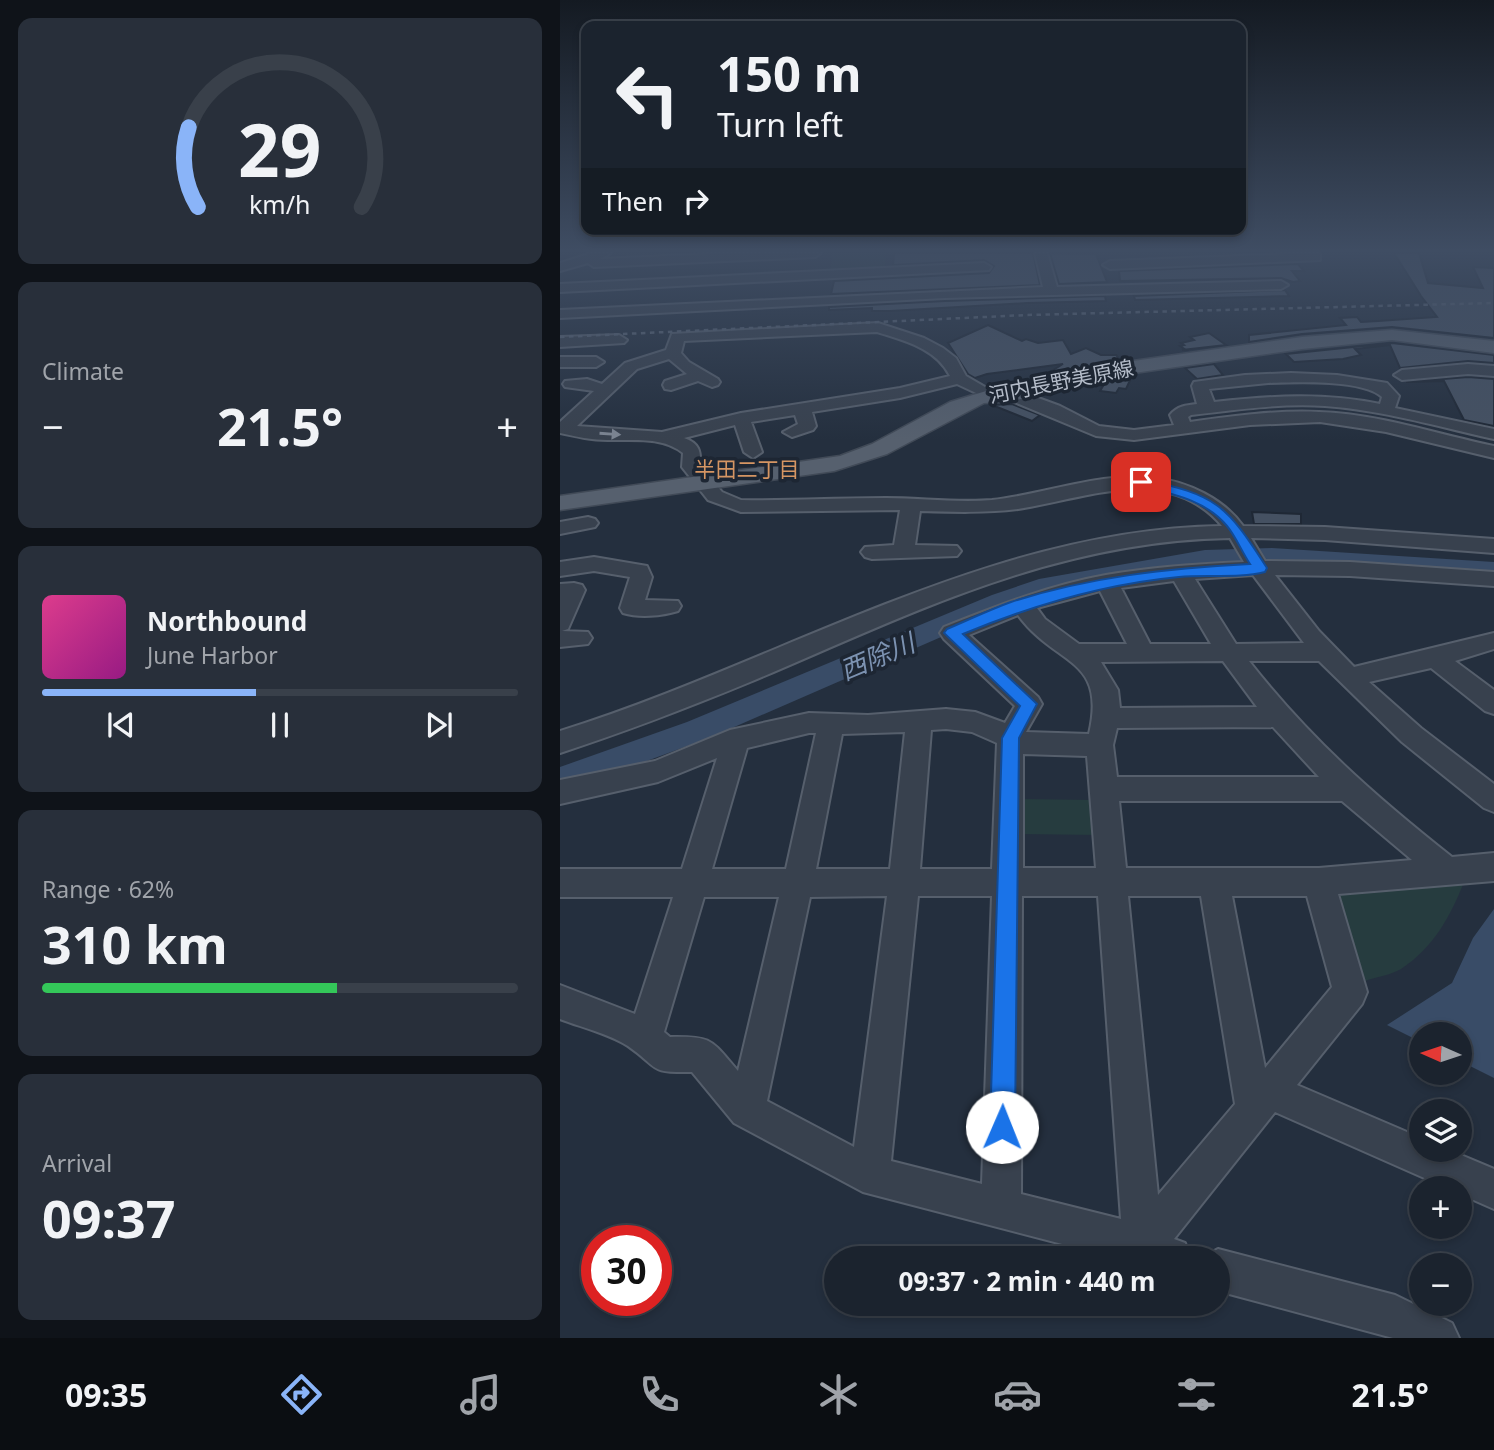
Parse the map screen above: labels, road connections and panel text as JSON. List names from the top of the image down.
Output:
{
  "streets": {
    "main road": ["河内長野美原線"]
  },
  "districts": ["半田二丁目"],
  "water": ["西除川"],
  "north": "left",
  "page": {
    "turn": ["150 m", "Turn left"],
    "then": "Then",
    "tile": [
      "Climate",
      ["Range · 62%", "310 km"],
      ["Arrival", "09:37"]
    ],
    "heat": ["−", "21.5°", "+"],
    "song": ["Northbound", "June Harbor"],
    "map_buttons": ["+", "−"],
    "limit": "30",
    "trip": "09:37 · 2 min · 440 m",
    "tabs": ["09:35", "21.5°"],
    "gauge": ["29", "km/h"]
  }
}
